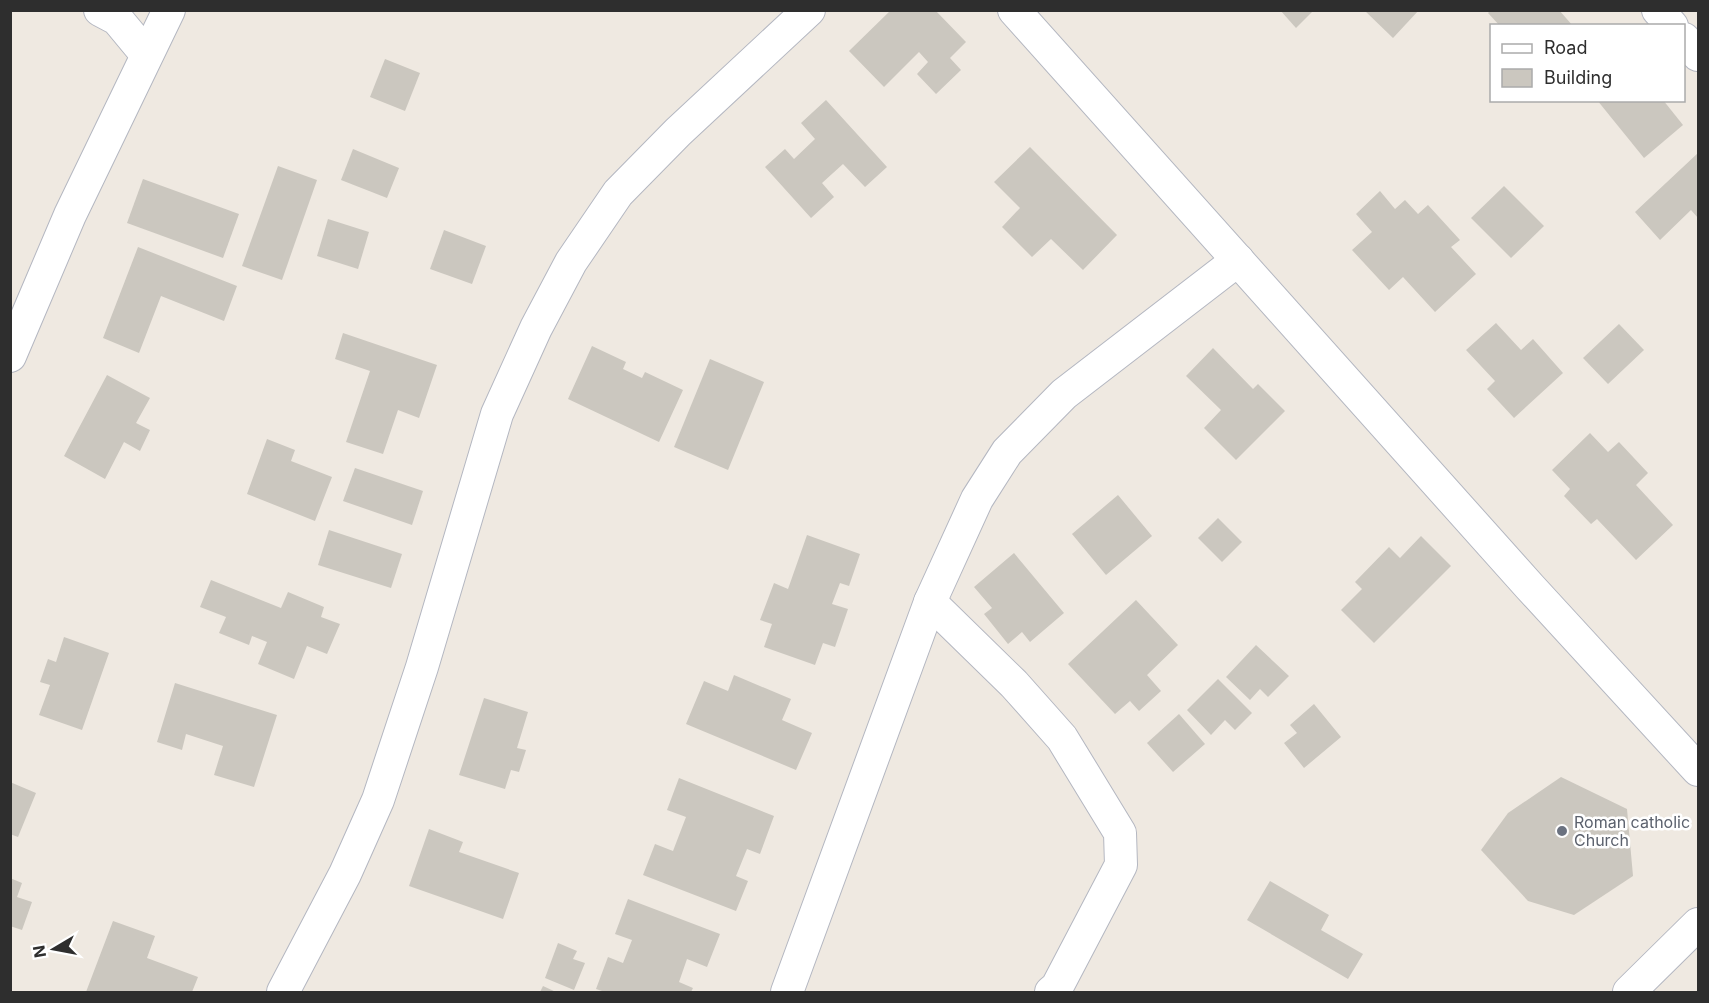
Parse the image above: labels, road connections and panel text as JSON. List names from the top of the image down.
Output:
{
  "places": ["Roman catholic Church"],
  "legend": ["Road", "Building"],
  "north": "left"
}
